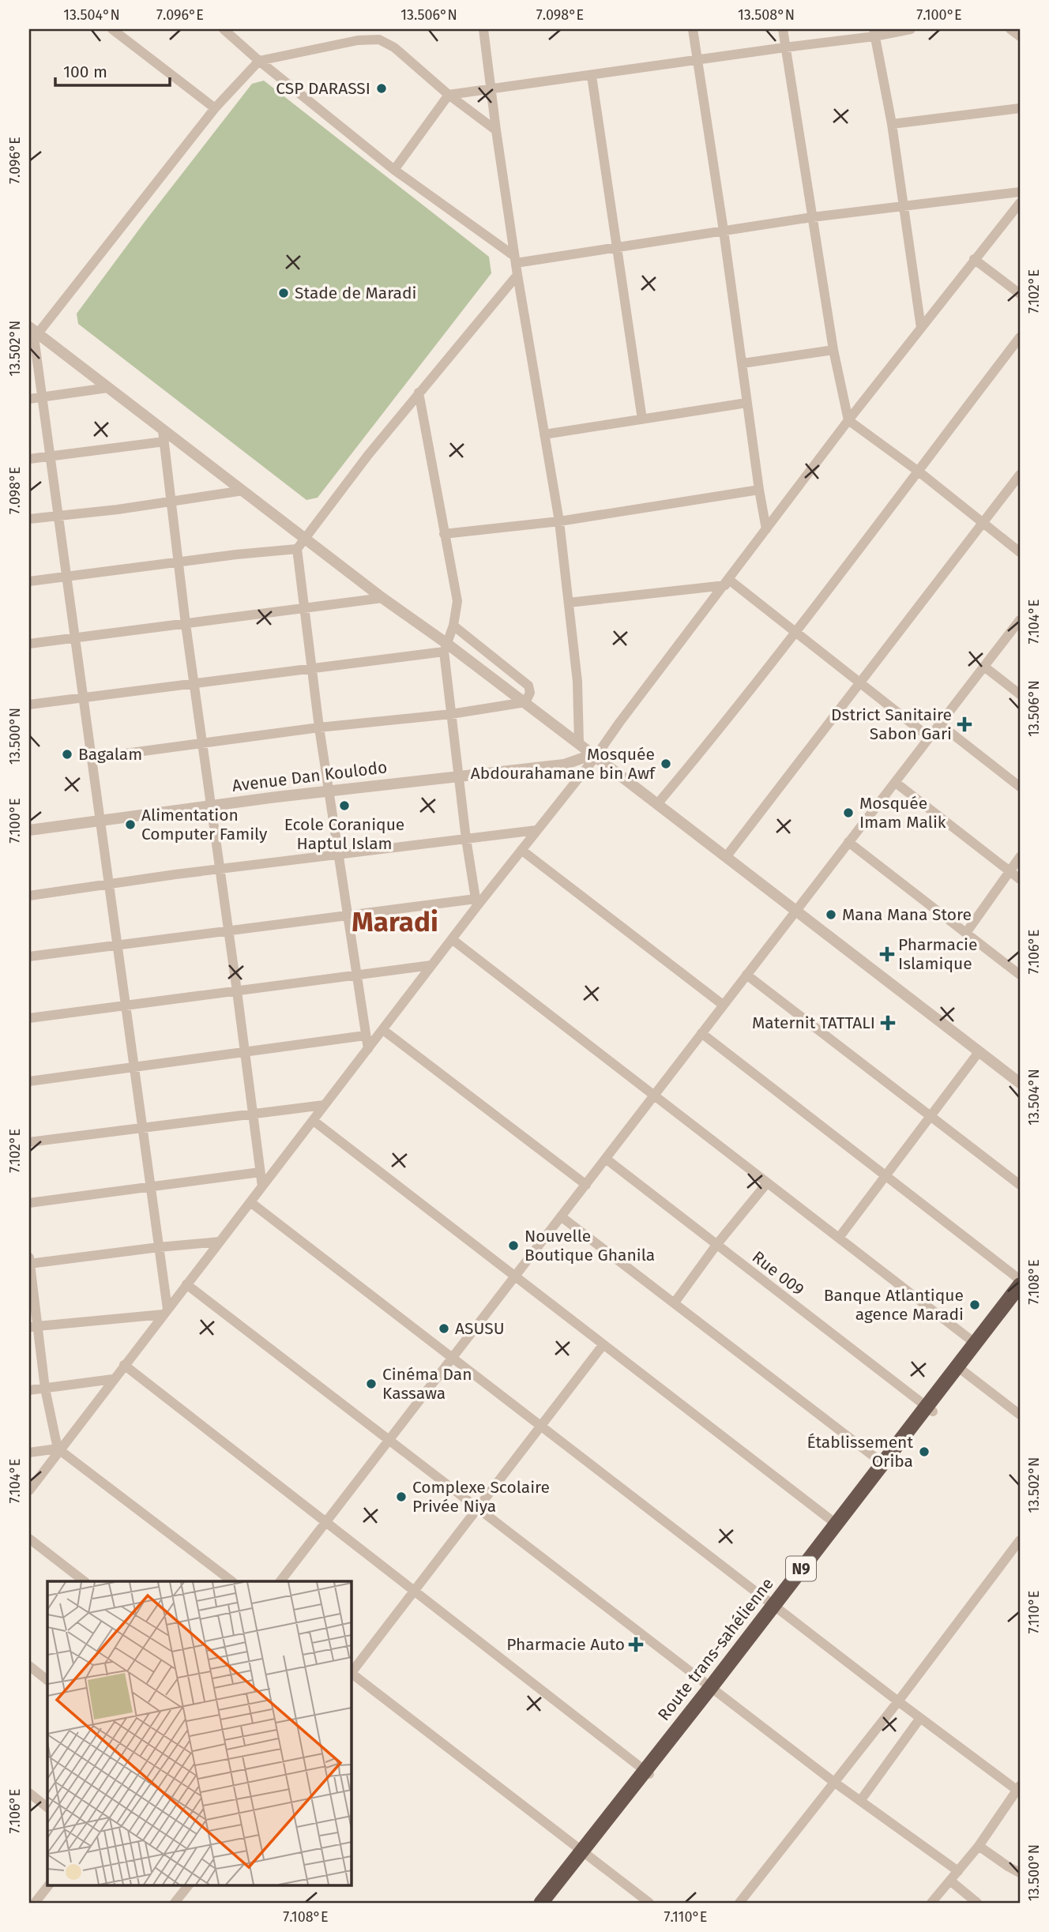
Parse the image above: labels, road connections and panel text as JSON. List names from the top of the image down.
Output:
{
  "streets": {
    "highway": ["N9", "Route trans-sahélienne"],
    "street": ["Avenue Dan Koulodo", "Rue 009"]
  },
  "crossings": [
    ["Rue 009", "Route trans-sahélienne"],
    ["N9", "Route trans-sahélienne"]
  ],
  "districts": ["Maradi"],
  "places": {
    "other": [
      "CSP DARASSI",
      "Stade de Maradi",
      "Bagalam",
      "Mosquée Abdourahamane bin Awf",
      "Ecole Coranique Haptul Islam",
      "Mosquée Imam Malik",
      "Alimentation Computer Family",
      "Mana Mana Store",
      "Nouvelle Boutique Ghanila",
      "Banque Atlantique agence Maradi",
      "ASUSU",
      "Cinéma Dan Kassawa",
      "Établissement Oriba",
      "Complexe Scolaire Privée Niya"
    ],
    "health": [
      "Dstrict Sanitaire Sabon Gari",
      "Pharmacie Islamique",
      "Maternit TATTALI",
      "Pharmacie Auto"
    ]
  },
  "scale_bar": "100 m",
  "coordinates": [
    "13.504°N",
    "7.096°E",
    "13.506°N",
    "7.098°E",
    "13.508°N",
    "7.100°E",
    "7.102°E",
    "13.502°N",
    "7.104°E",
    "13.500°N",
    "7.106°E",
    "7.108°E",
    "7.110°E"
  ]
}
